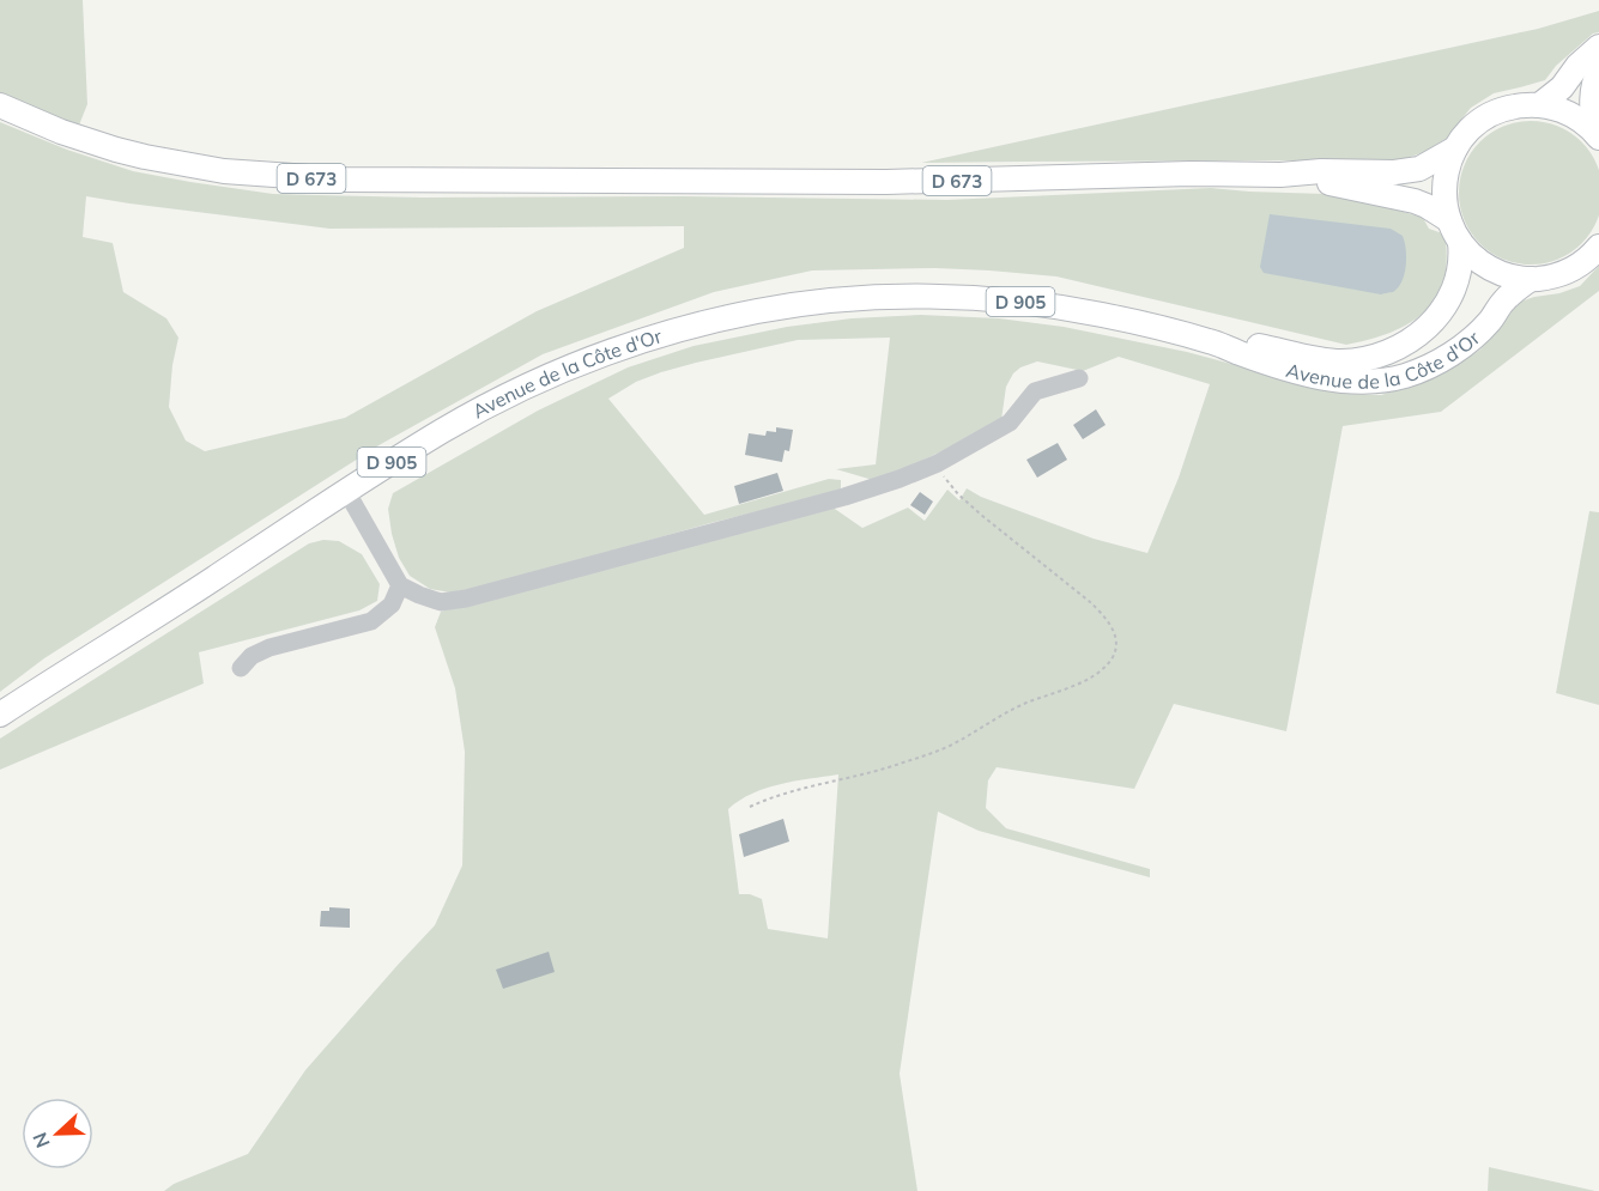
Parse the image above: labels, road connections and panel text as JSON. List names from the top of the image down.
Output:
{
  "streets": {
    "main road": ["D 673", "D 905", "Avenue de la Côte d'Or"]
  },
  "north": "left"
}
